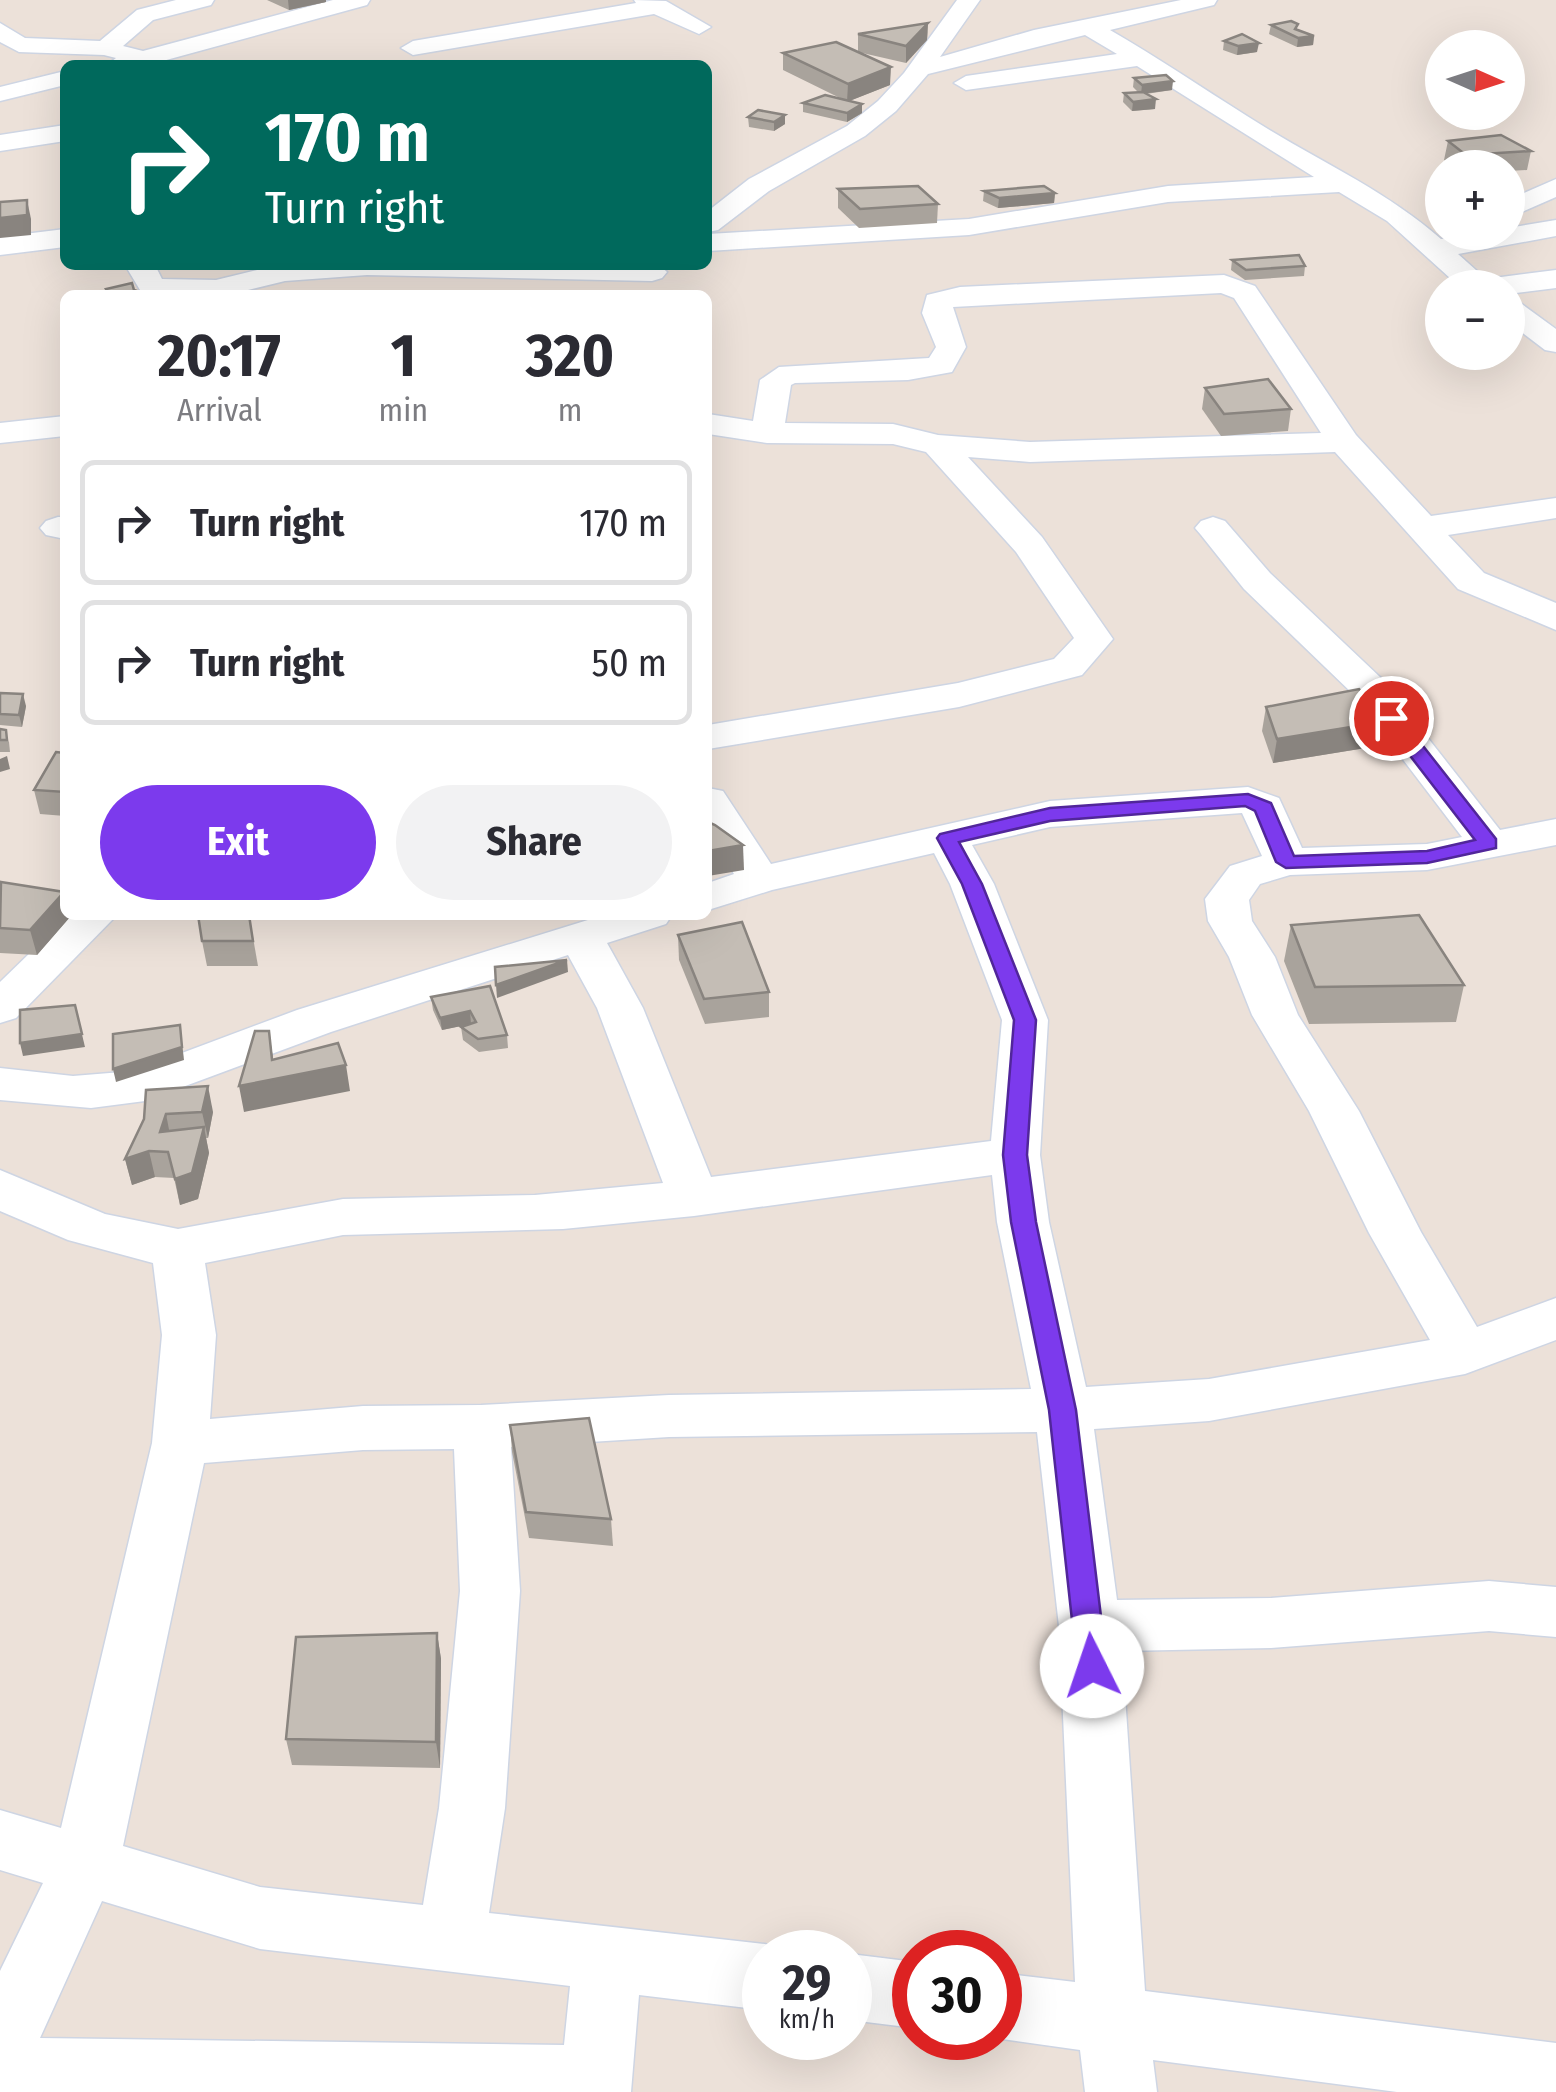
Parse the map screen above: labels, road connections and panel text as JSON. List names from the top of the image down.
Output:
{
  "north": "right",
  "page": {
    "map_buttons": ["+", "−"],
    "turn": ["170 m", "Turn right"],
    "eta": [
      "20:17",
      "Arrival",
      "1",
      "min",
      "320",
      "m"
    ],
    "list": [
      {
        "name": "Turn right",
        "value": "170 m"
      },
      {
        "name": "Turn right",
        "value": "50 m"
      }
    ],
    "buttons": ["Exit", "Share"],
    "speed": "29 km/h",
    "limit": "30"
  }
}
